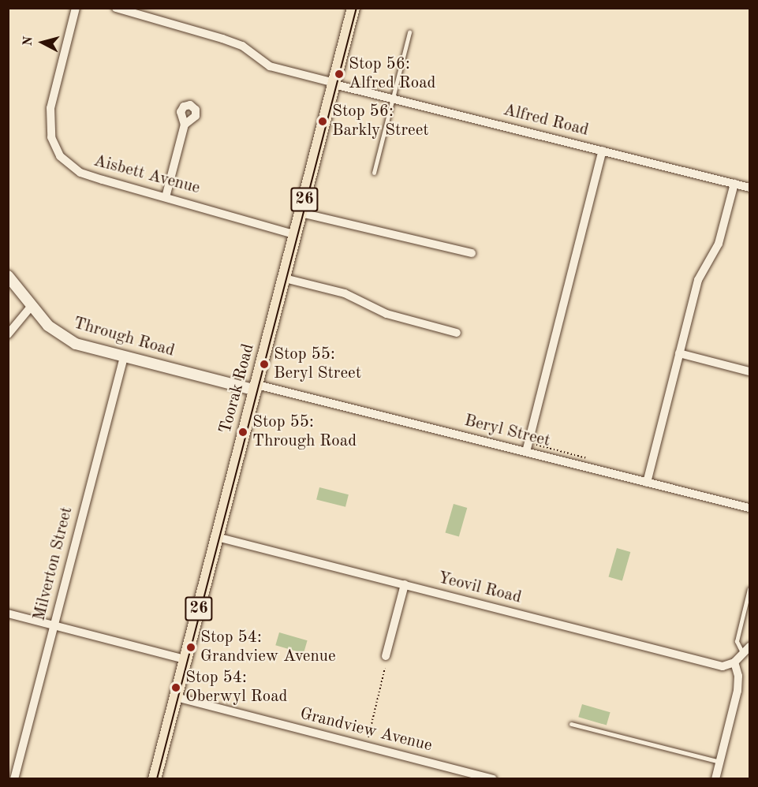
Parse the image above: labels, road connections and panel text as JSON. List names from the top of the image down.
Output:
{
  "streets": {
    "highway": ["26", "Toorak Road"],
    "street": [
      "Alfred Road",
      "Aisbett Avenue",
      "Through Road",
      "Beryl Street",
      "Milverton Street",
      "Yeovil Road",
      "Grandview Avenue"
    ]
  },
  "crossings": [
    ["Alfred Road", "Toorak Road"],
    ["Aisbett Avenue", "Toorak Road"],
    ["Through Road", "Toorak Road"],
    ["Through Road", "Beryl Street"],
    ["Through Road", "Milverton Street"],
    ["Toorak Road", "Beryl Street"],
    ["Toorak Road", "Yeovil Road"],
    ["Toorak Road", "Grandview Avenue"]
  ],
  "places": [
    "Stop 56: Alfred Road",
    "Stop 56: Barkly Street",
    "Stop 55: Beryl Street",
    "Stop 55: Through Road",
    "Stop 54: Grandview Avenue",
    "Stop 54: Oberwyl Road"
  ],
  "north": "left"
}
